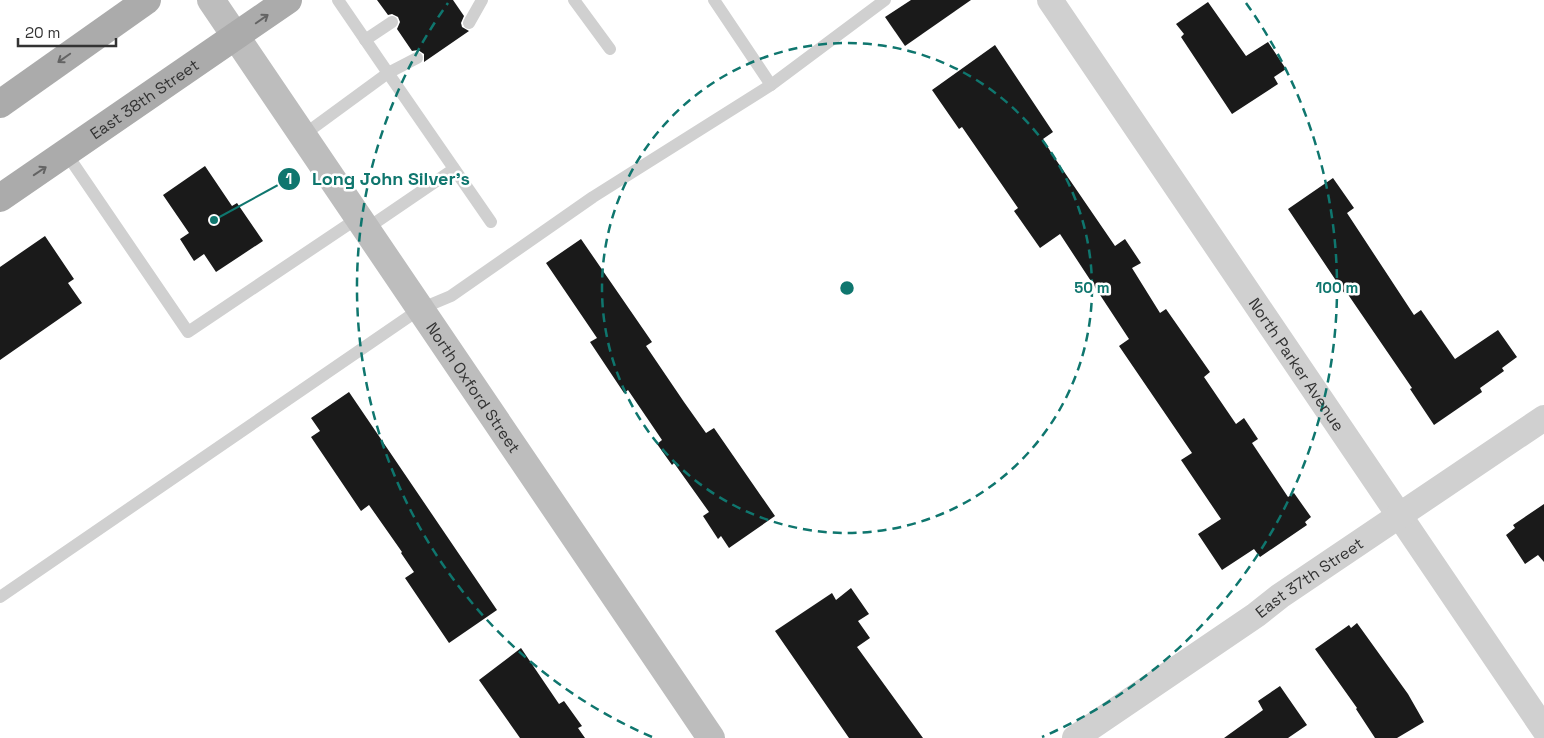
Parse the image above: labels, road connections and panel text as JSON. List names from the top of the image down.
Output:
{
  "streets": {
    "main road": ["East 38th Street"],
    "street": ["North Parker Avenue", "North Oxford Street", "East 37th Street"]
  },
  "crossings": [
    ["East 38th Street", "North Oxford Street"],
    ["North Parker Avenue", "East 37th Street"]
  ],
  "one_way": ["East 38th Street"],
  "places": ["Long John Silver's"],
  "scale_bar": "20 m",
  "rings": ["50 m", "100 m"]
}
